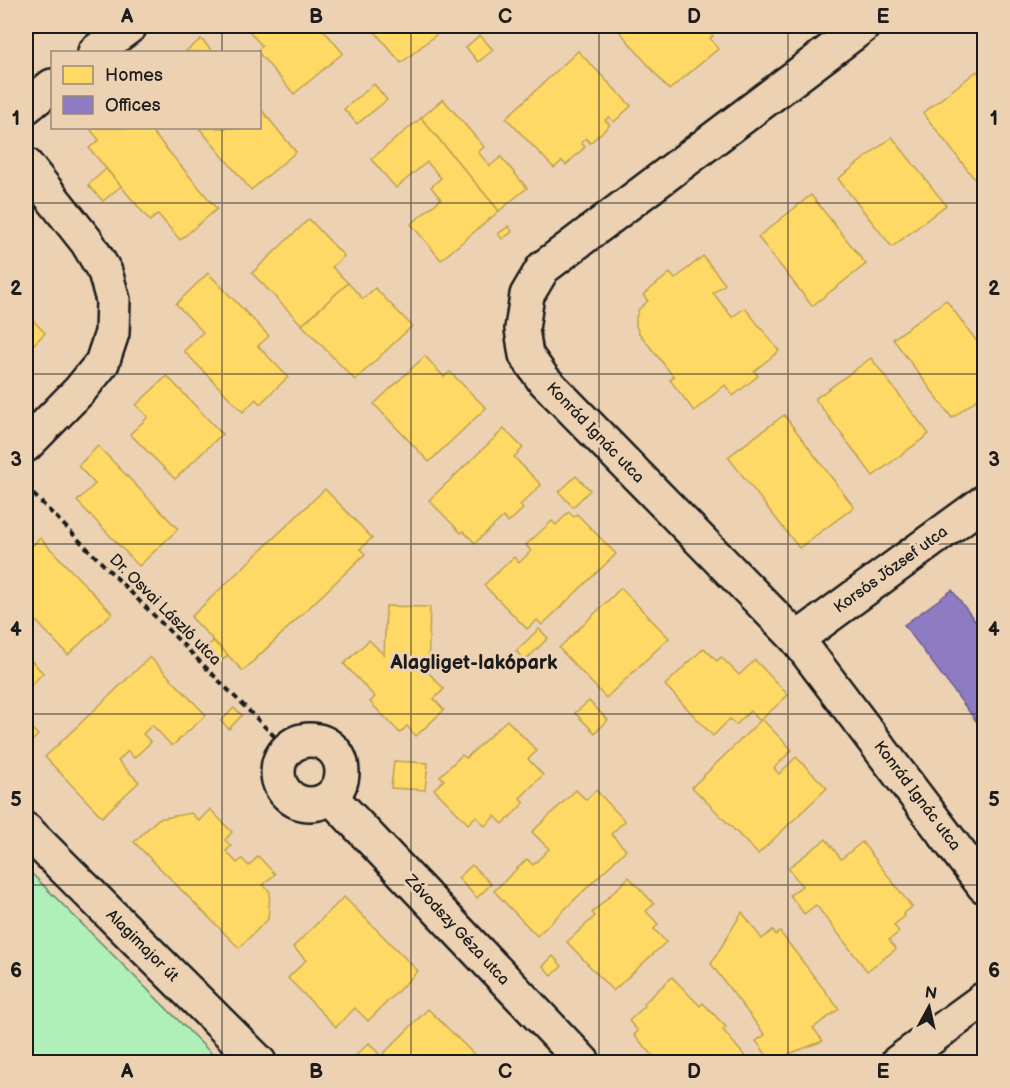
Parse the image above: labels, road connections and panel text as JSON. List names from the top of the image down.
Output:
{
  "streets": {
    "street": [
      "Konrád Ignác utca",
      "Korsós József utca",
      "Závodszy Géza utca",
      "Alagimajor út"
    ],
    "path": ["Dr. Osvai László utca"]
  },
  "crossings": [
    ["Konrád Ignác utca", "Korsós József utca"],
    ["Dr. Osvai László utca", "Závodszy Géza utca"]
  ],
  "districts": ["Alagliget-lakópark"],
  "legend": ["Homes", "Offices"],
  "north": "top",
  "grid": {
    "columns": [
      "A",
      "B",
      "C",
      "D",
      "E"
    ],
    "rows": [
      "1",
      "2",
      "3",
      "4",
      "5",
      "6"
    ]
  }
}
